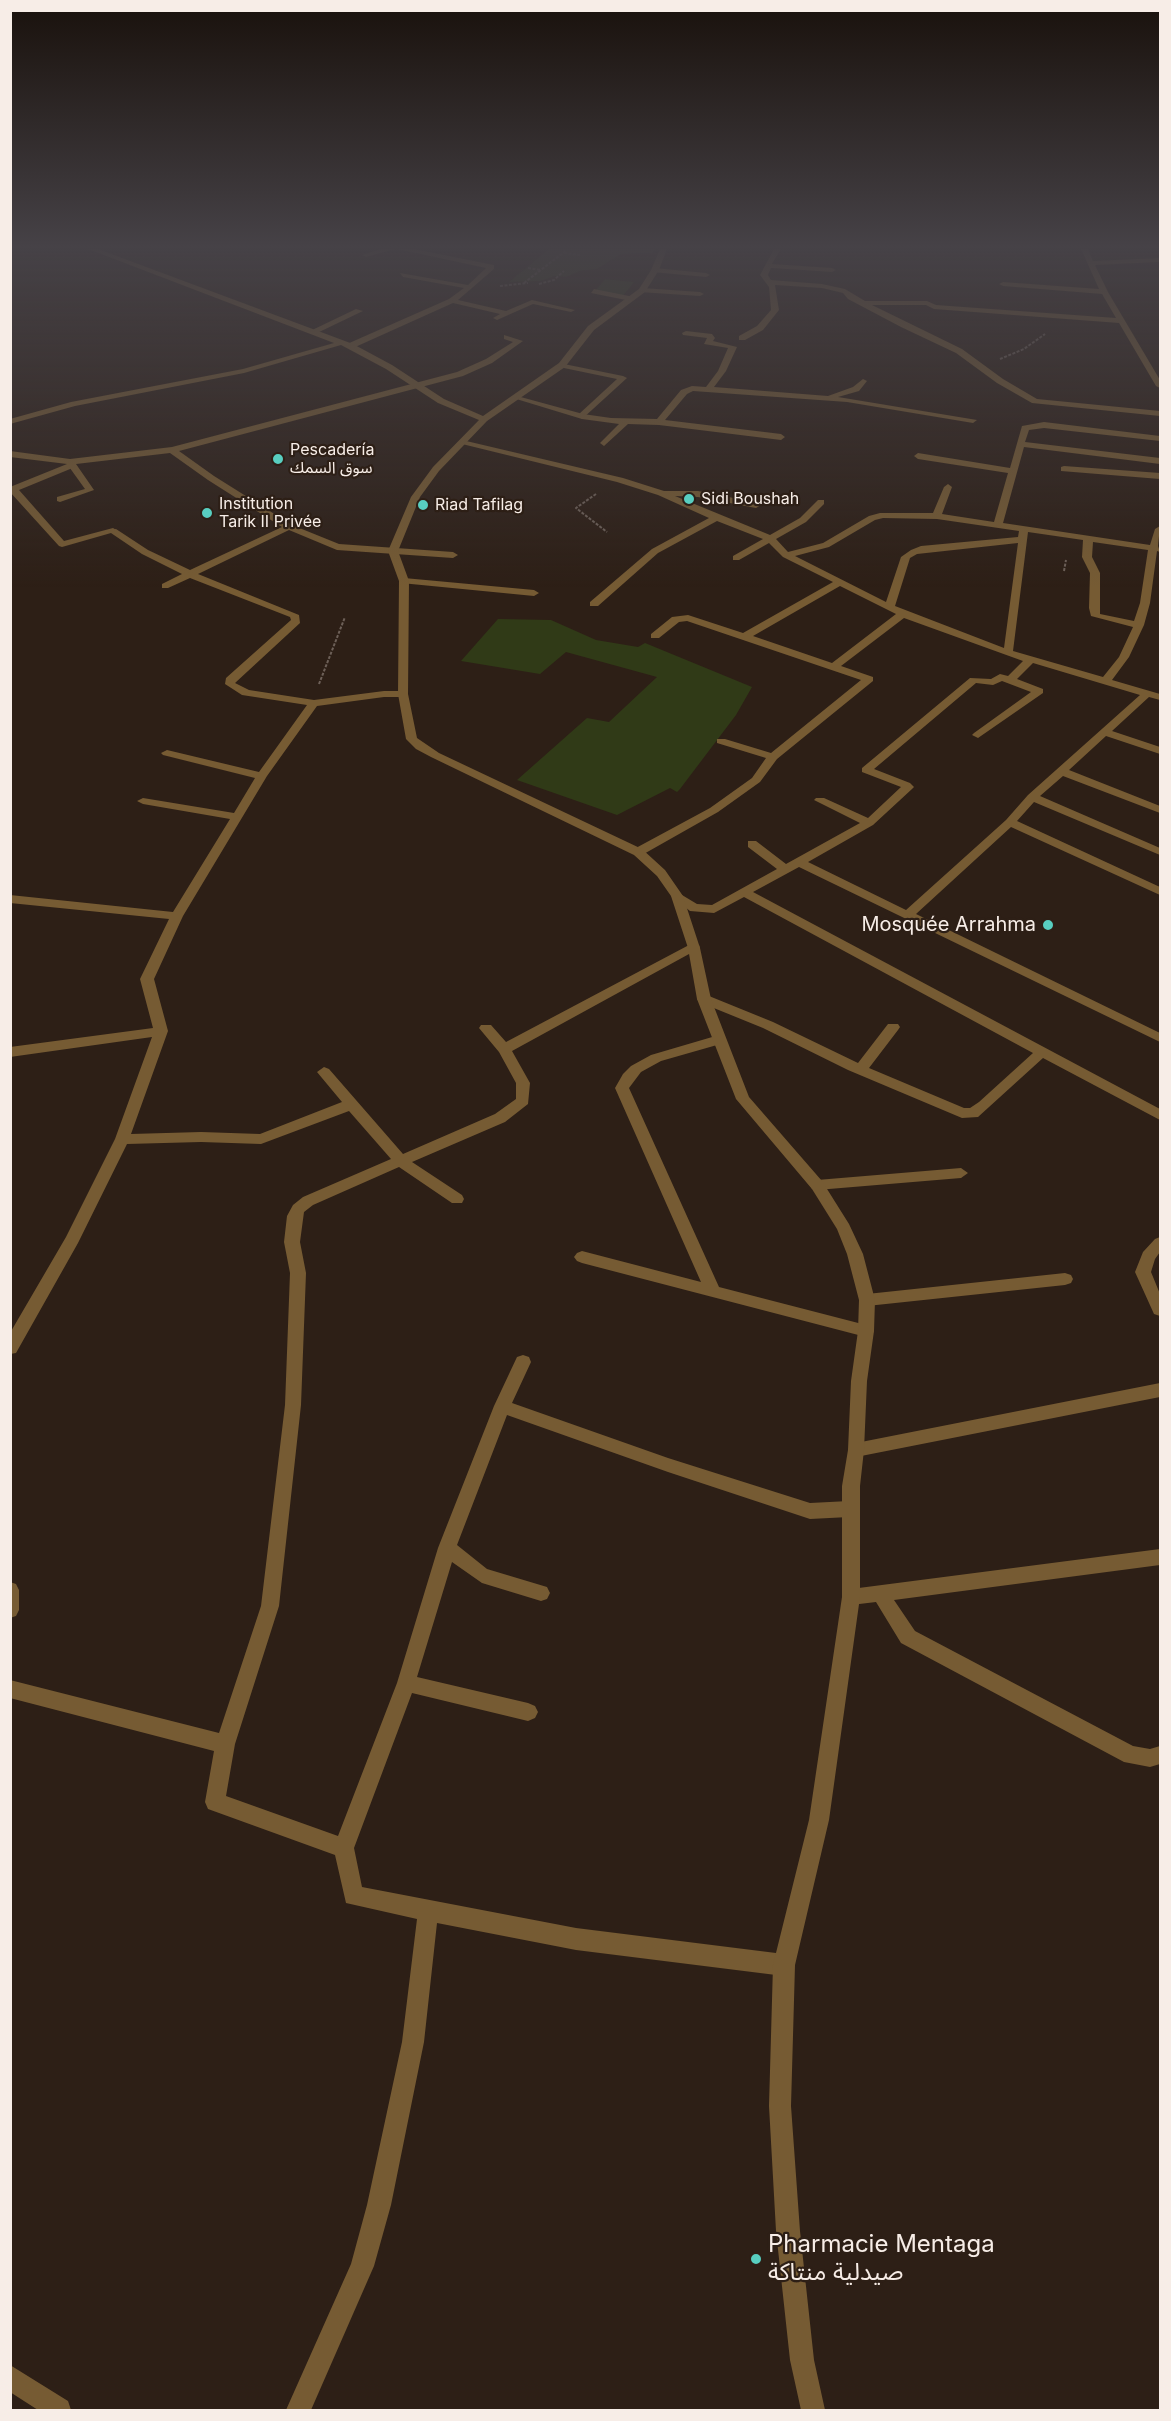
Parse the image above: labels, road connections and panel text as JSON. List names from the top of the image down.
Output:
{
  "places": [
    "Pescadería سوق السمك",
    "Sidi Boushah",
    "Riad Tafilag",
    "Institution Tarik II Privée",
    "Mosquée Arrahma",
    "Pharmacie Mentaga صيدلية منتاكة"
  ]
}
